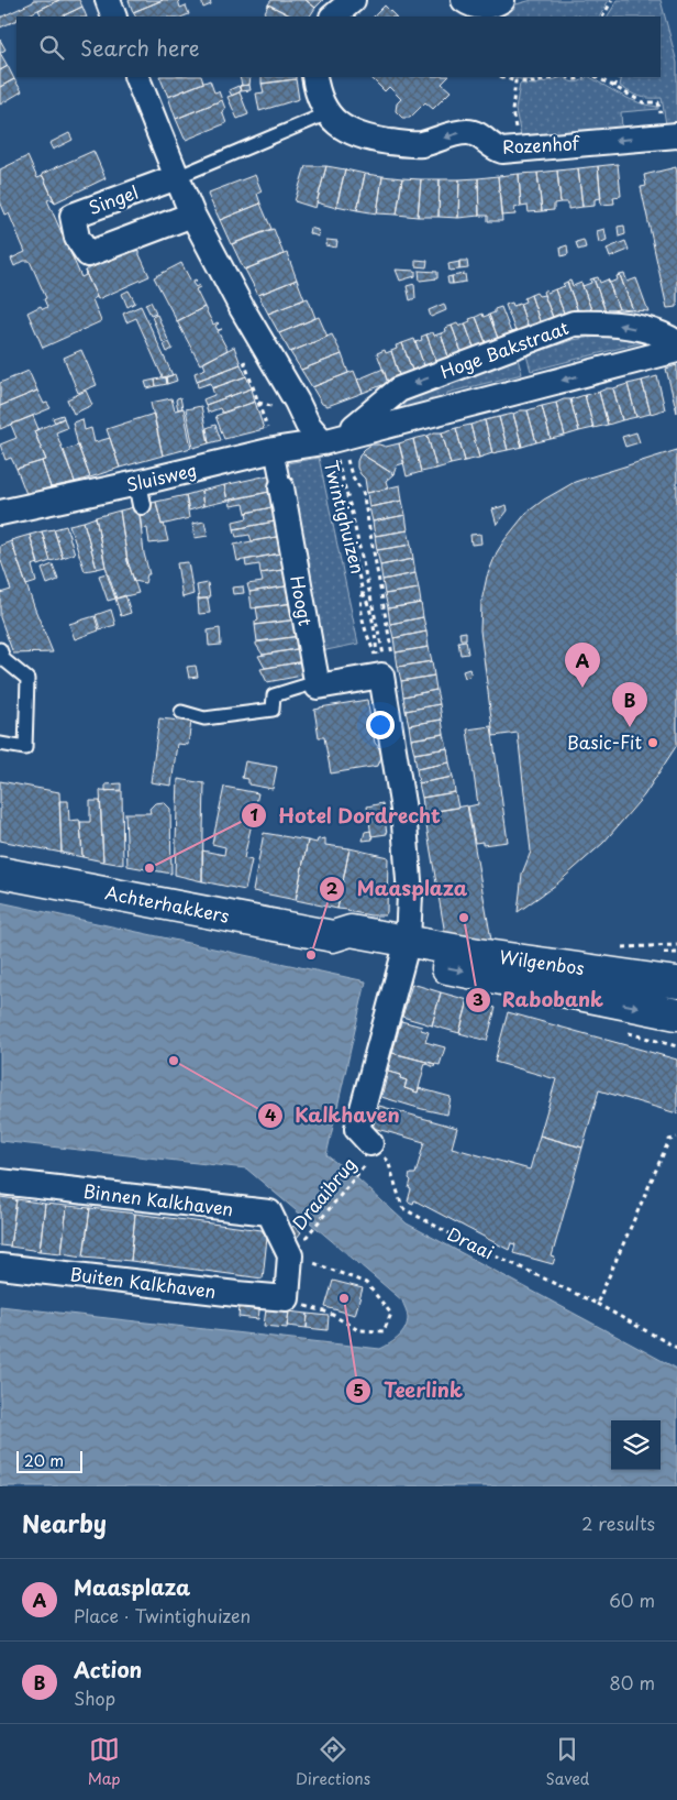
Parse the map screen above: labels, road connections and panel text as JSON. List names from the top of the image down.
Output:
{
  "streets": {
    "street": [
      "Rozenhof",
      "Singel",
      "Hoge Bakstraat",
      "Sluisweg",
      "Hoogt",
      "Achterhakkers",
      "Wilgenbos",
      "Binnen Kalkhaven",
      "Buiten Kalkhaven"
    ],
    "path": ["Twintighuizen", "Draaibrug", "Draai"]
  },
  "crossings": [
    ["Hoge Bakstraat", "Sluisweg"],
    ["Hoge Bakstraat", "Twintighuizen"],
    ["Sluisweg", "Twintighuizen"],
    ["Sluisweg", "Hoogt"],
    ["Achterhakkers", "Wilgenbos"],
    ["Draaibrug", "Binnen Kalkhaven"],
    ["Draaibrug", "Draai"]
  ],
  "one_way": ["Rozenhof"],
  "places": [
    "Basic-Fit",
    "Hotel Dordrecht",
    "Rabobank",
    "Maasplaza",
    "Kalkhaven",
    "Teerlink"
  ],
  "scale_bar": "20 m",
  "page": {
    "search": "Search here",
    "pins": ["A", "B"],
    "scale": "20 m",
    "heading": ["Nearby", "2 results"],
    "list": [
      {
        "mark": "A",
        "name": "Maasplaza",
        "note": "Place · Twintighuizen",
        "value": "60 m"
      },
      {
        "mark": "B",
        "name": "Action",
        "note": "Shop",
        "value": "80 m"
      }
    ],
    "nav": ["Map", "Directions", "Saved"]
  }
}
